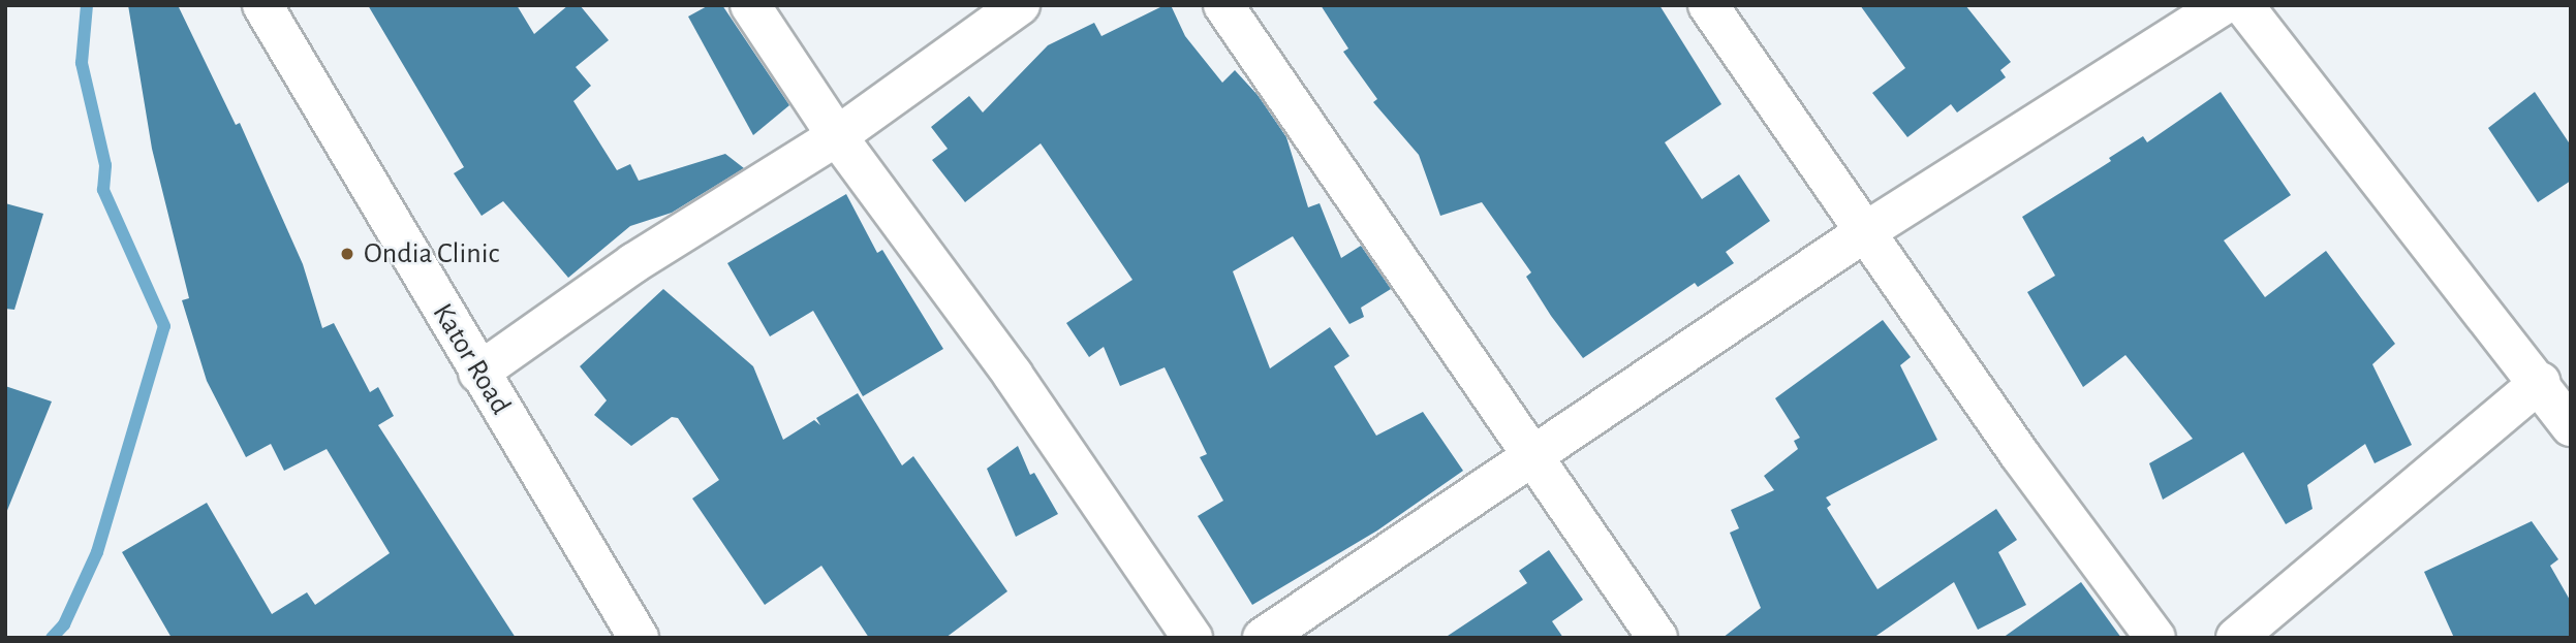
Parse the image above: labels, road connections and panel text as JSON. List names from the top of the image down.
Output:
{
  "streets": {
    "street": ["Kator Road"]
  },
  "places": ["Ondia Clinic"]
}
